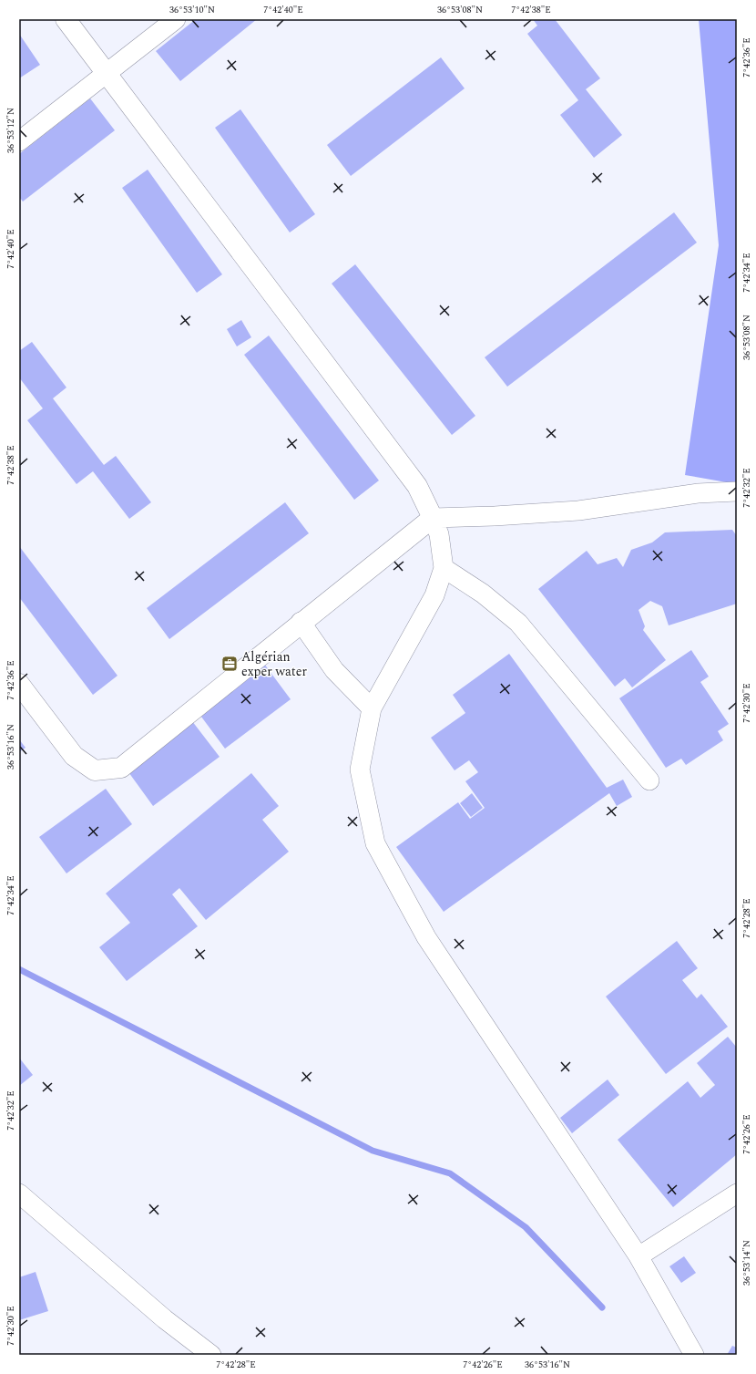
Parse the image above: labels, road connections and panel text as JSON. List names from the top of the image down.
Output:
{
  "places": {
    "office": ["Algérian exper water"]
  },
  "coordinates": [
    "36°53'10\"N",
    "7°42'40\"E",
    "36°53'08\"N",
    "7°42'38\"E",
    "7°42'36\"E",
    "36°53'12\"N",
    "7°42'34\"E",
    "7°42'32\"E",
    "7°42'30\"E",
    "36°53'16\"N",
    "7°42'28\"E",
    "7°42'26\"E",
    "36°53'14\"N"
  ]
}
